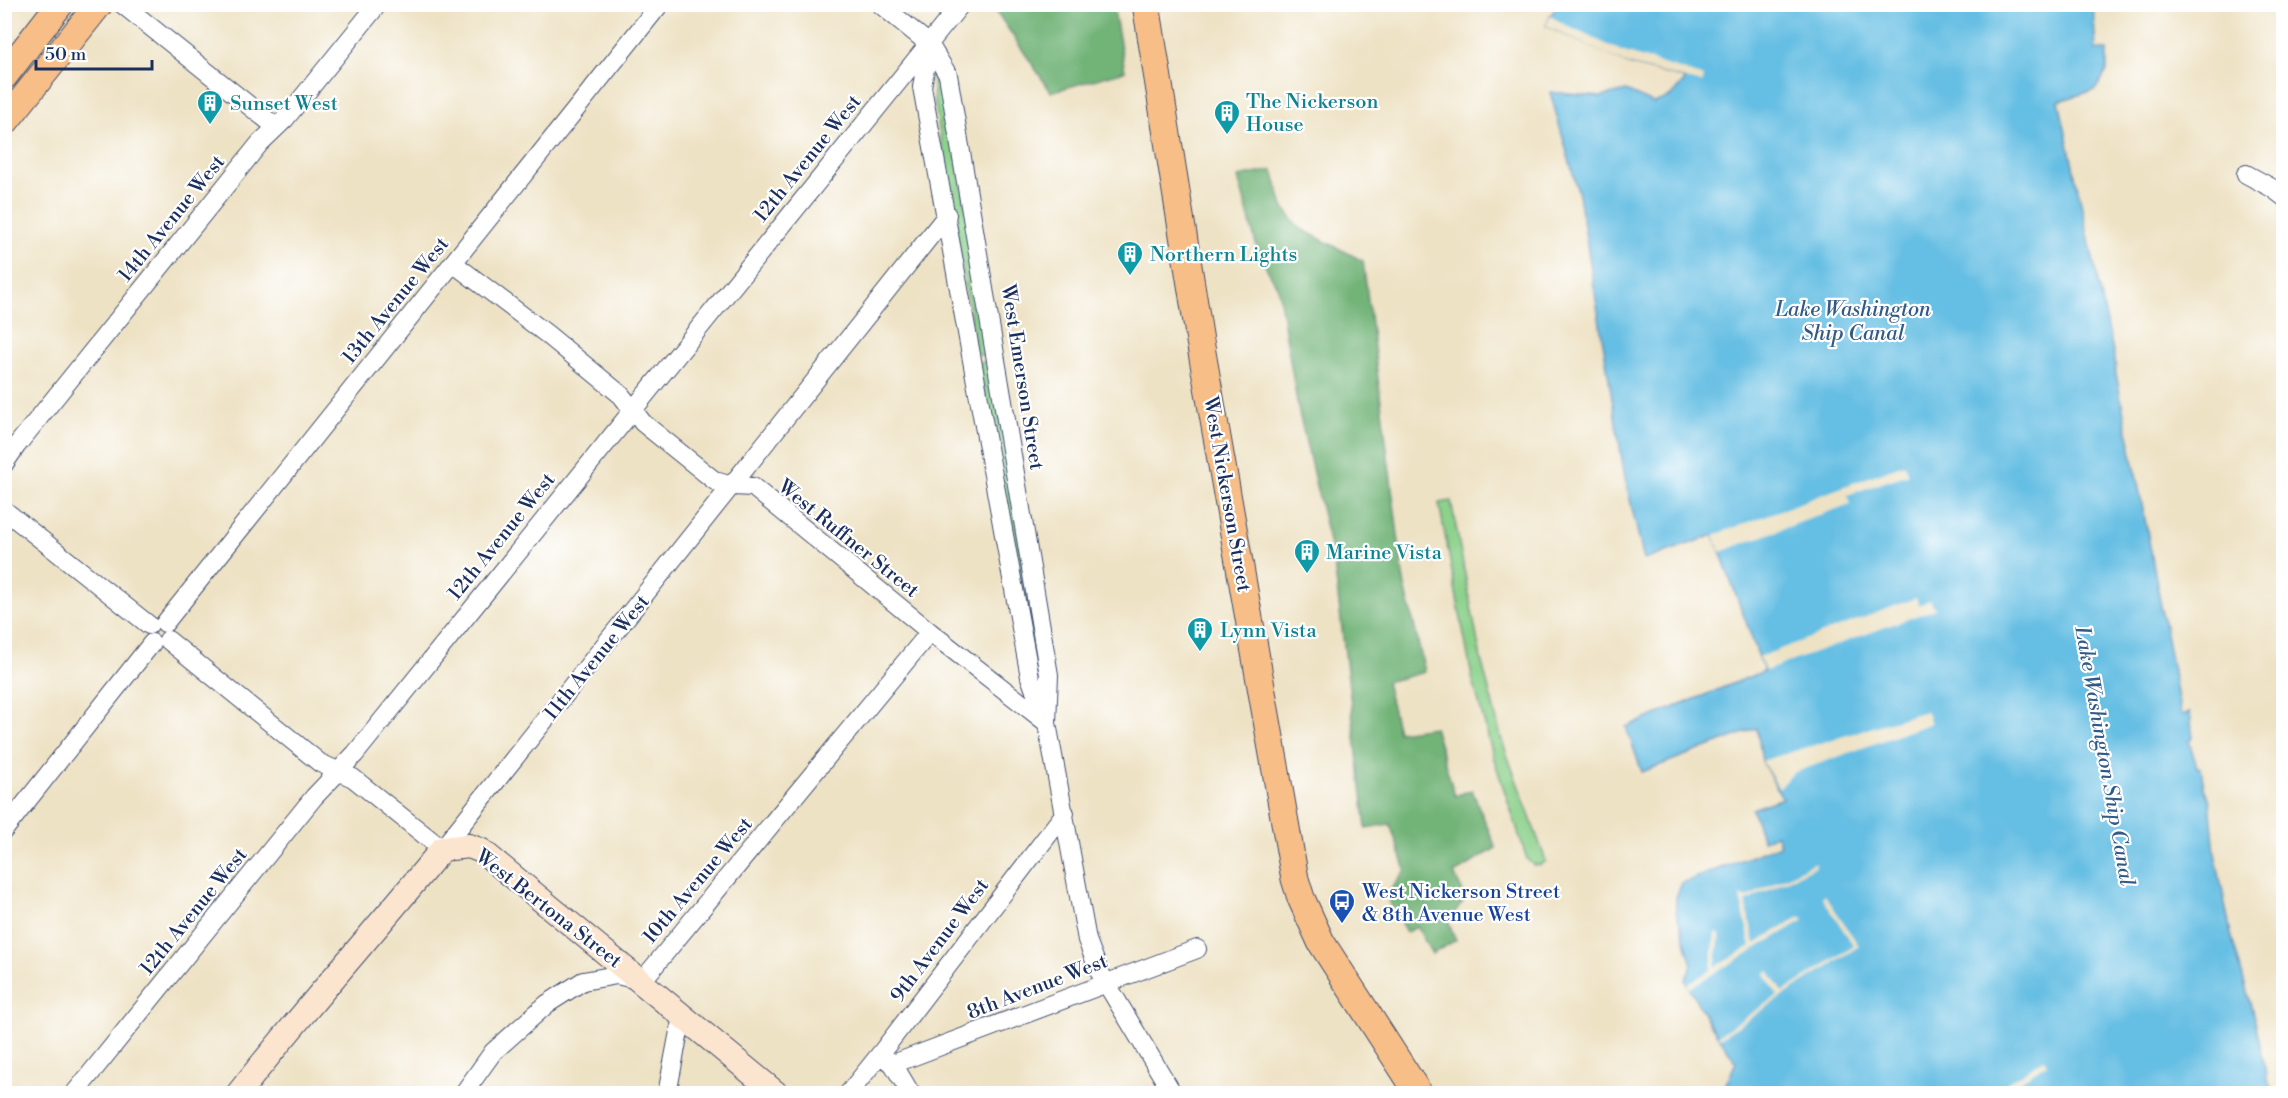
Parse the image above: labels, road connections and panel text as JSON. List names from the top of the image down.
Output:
{
  "streets": {
    "main road": ["West Nickerson Street"],
    "street": [
      "12th Avenue West",
      "14th Avenue West",
      "13th Avenue West",
      "West Emerson Street",
      "West Ruffner Street",
      "11th Avenue West",
      "10th Avenue West",
      "West Bertona Street",
      "9th Avenue West",
      "8th Avenue West"
    ]
  },
  "crossings": [
    ["12th Avenue West", "West Emerson Street"],
    ["12th Avenue West", "West Ruffner Street"],
    ["13th Avenue West", "West Ruffner Street"],
    ["West Emerson Street", "West Ruffner Street"],
    ["West Emerson Street", "11th Avenue West"],
    ["West Emerson Street", "9th Avenue West"],
    ["West Emerson Street", "8th Avenue West"],
    ["West Ruffner Street", "11th Avenue West"],
    ["West Ruffner Street", "10th Avenue West"],
    ["11th Avenue West", "West Bertona Street"],
    ["10th Avenue West", "West Bertona Street"],
    ["9th Avenue West", "8th Avenue West"]
  ],
  "water": ["Lake Washington Ship Canal"],
  "places": {
    "building": [
      "Sunset West",
      "The Nickerson House",
      "Northern Lights",
      "Marine Vista",
      "Lynn Vista"
    ],
    "bus stop": ["West Nickerson Street & 8th Avenue West"]
  },
  "scale_bar": "50 m"
}
